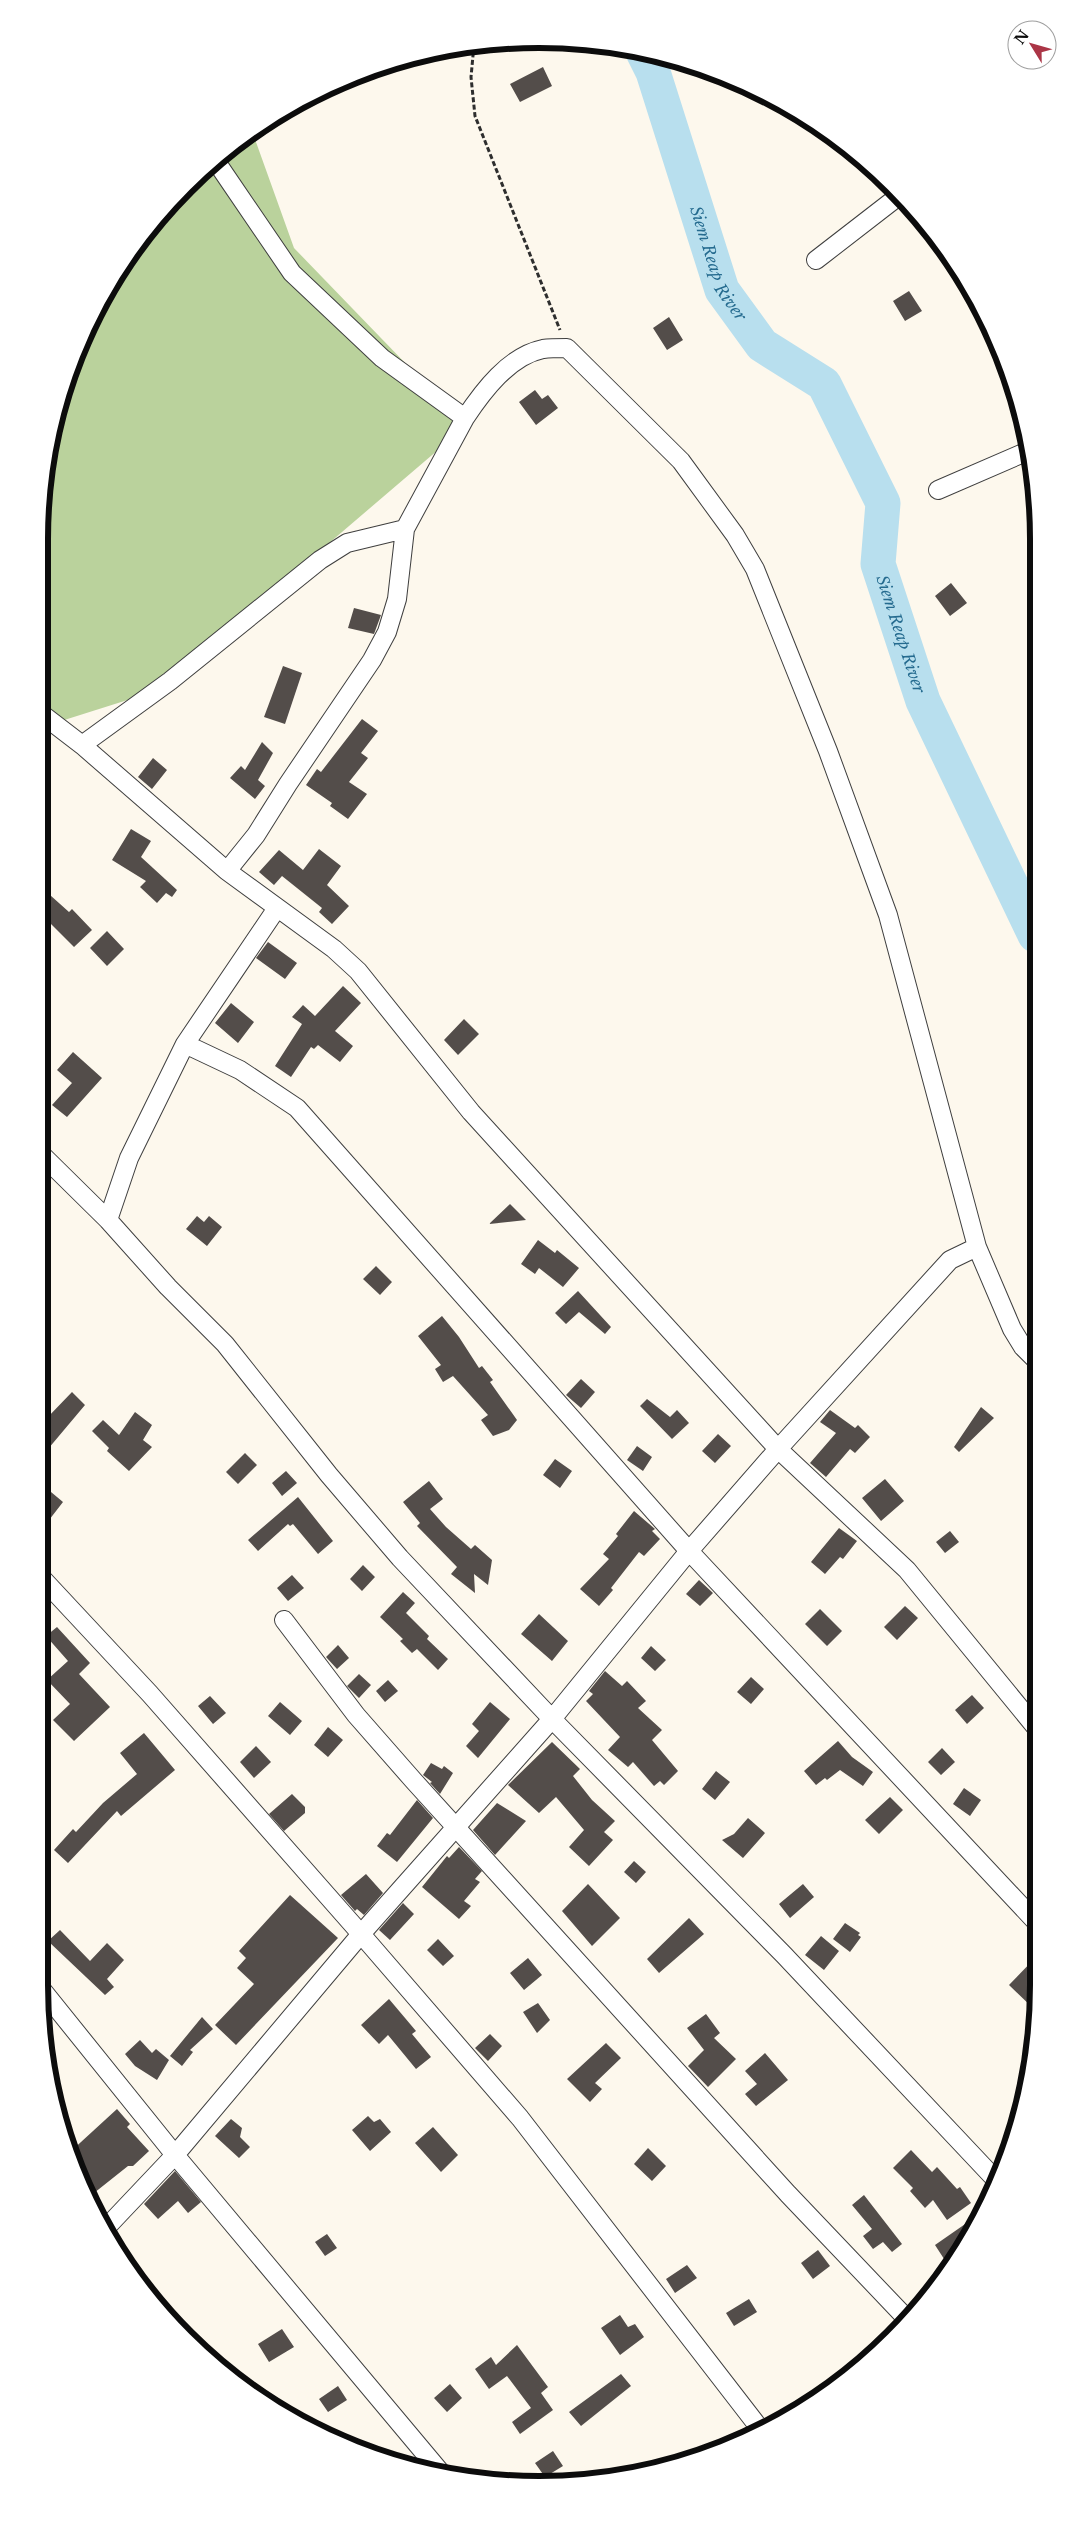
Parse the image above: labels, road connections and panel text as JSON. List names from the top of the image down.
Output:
{
  "water": ["Siem Reap River"],
  "north": "top left"
}
